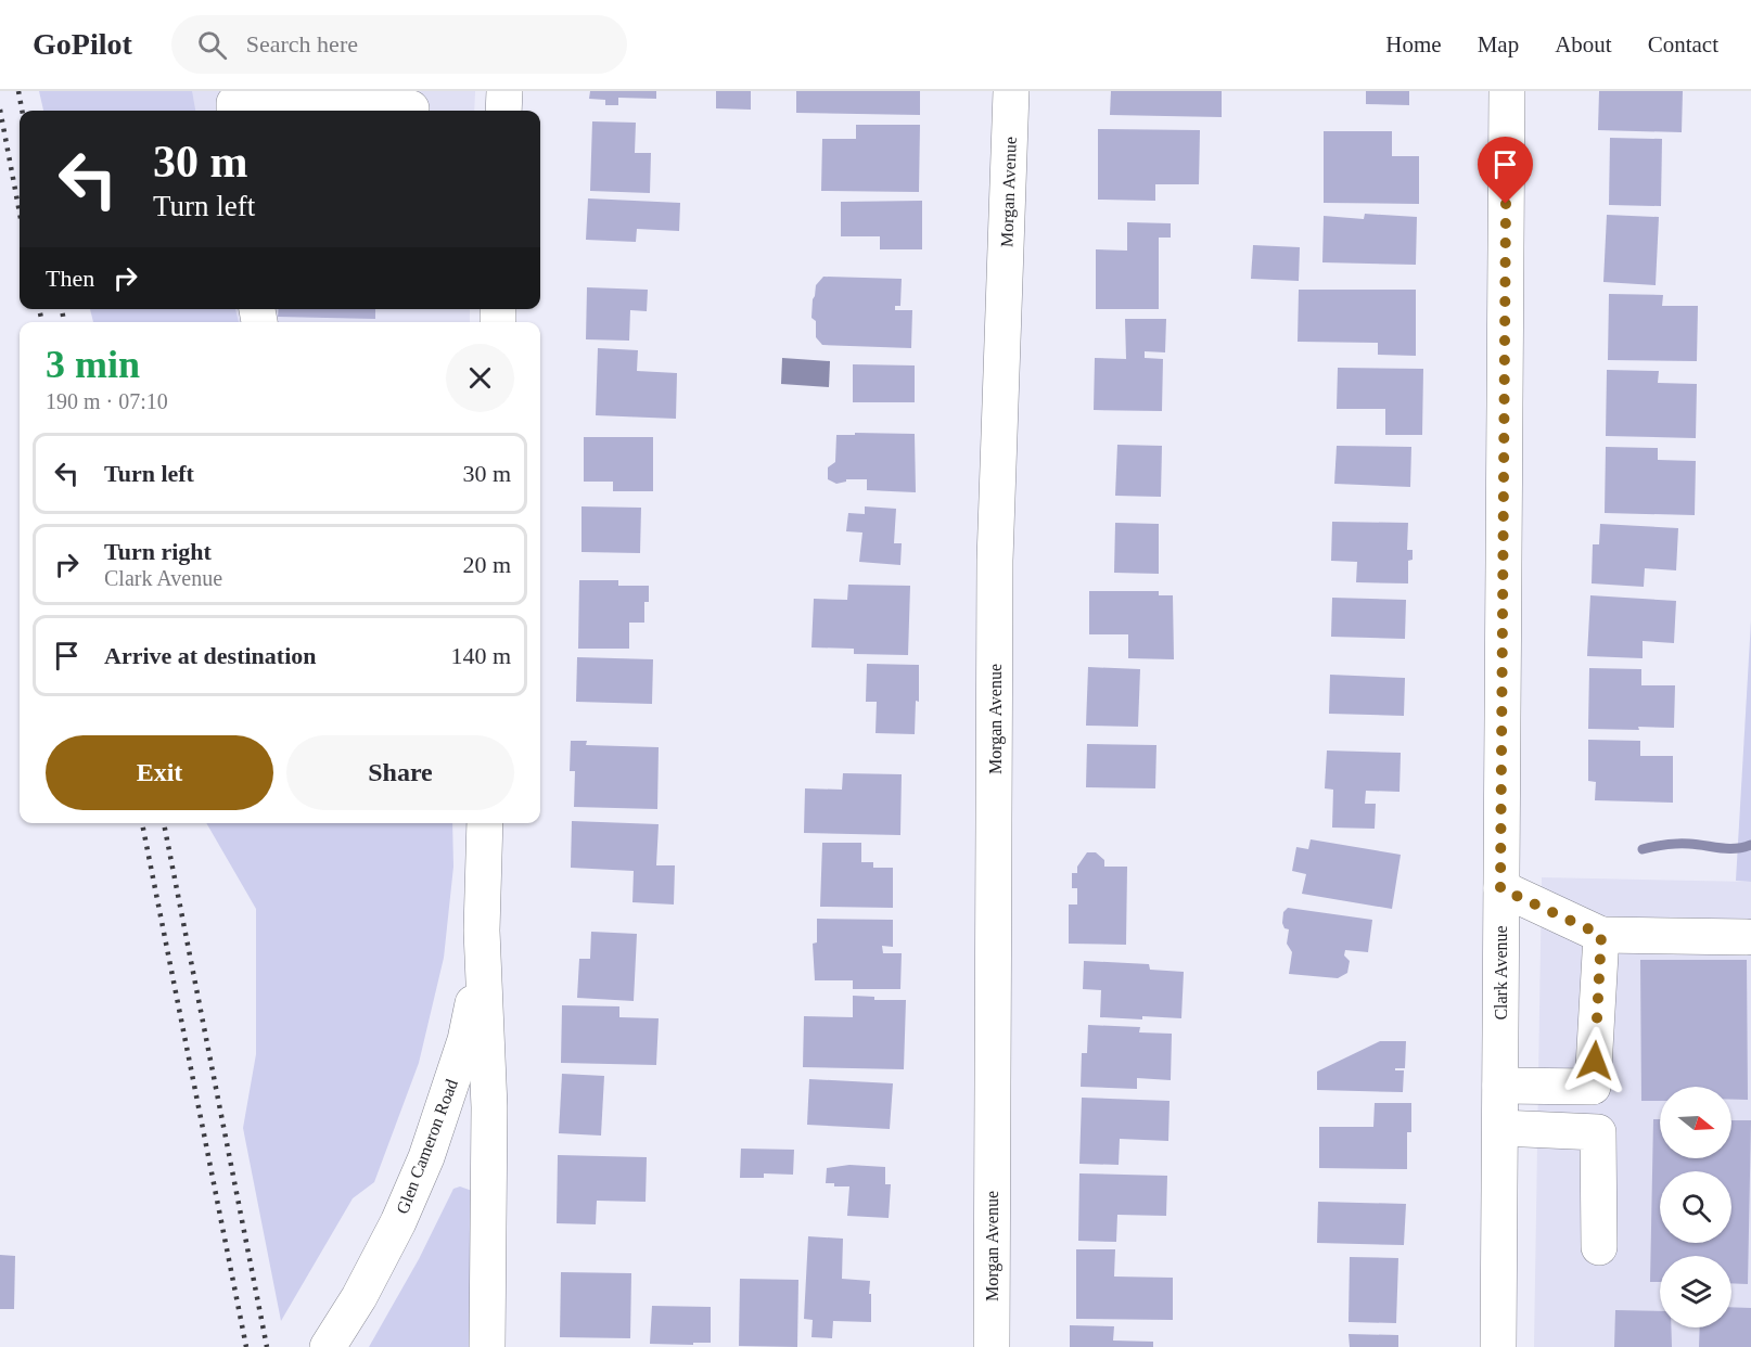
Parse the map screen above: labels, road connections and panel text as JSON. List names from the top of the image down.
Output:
{
  "streets": {
    "street": ["Morgan Avenue", "Clark Avenue", "Glen Cameron Road"]
  },
  "north": "right",
  "page": {
    "header": "GoPilot",
    "search": "Search here",
    "nav": [
      "Home",
      "Map",
      "About",
      "Contact"
    ],
    "turn": ["30 m", "Turn left"],
    "then": "Then",
    "heading": ["3 min", "190 m · 07:10"],
    "list": [
      {
        "name": "Turn left",
        "value": "30 m"
      },
      {
        "name": "Turn right",
        "note": "Clark Avenue",
        "value": "20 m"
      },
      {
        "name": "Arrive at destination",
        "value": "140 m"
      }
    ],
    "buttons": ["Exit", "Share"]
  }
}
